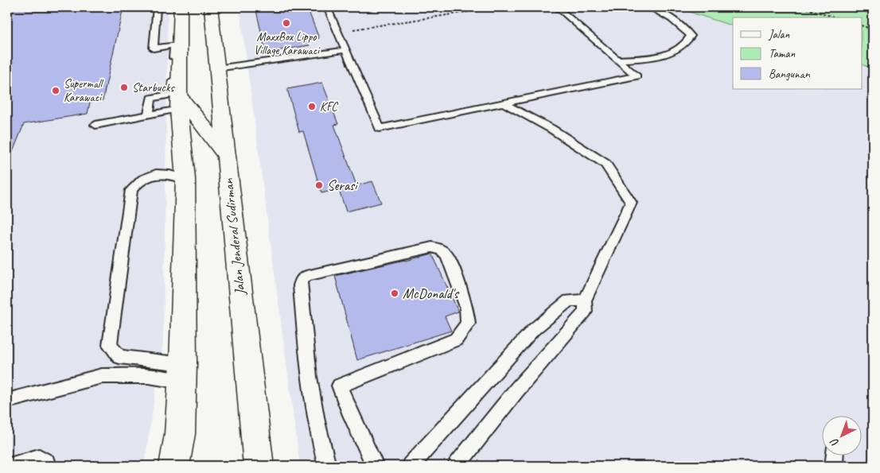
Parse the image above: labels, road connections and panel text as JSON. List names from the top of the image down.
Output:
{
  "streets": {
    "street": ["Jalan Jenderal Sudirman"]
  },
  "places": [
    "MaxxBox Lippo Village Karawaci",
    "Starbucks",
    "Supermall Karawaci",
    "KFC",
    "Serasi",
    "McDonald's"
  ],
  "legend": ["Jalan", "Taman", "Bangunan"],
  "north": "bottom left"
}
